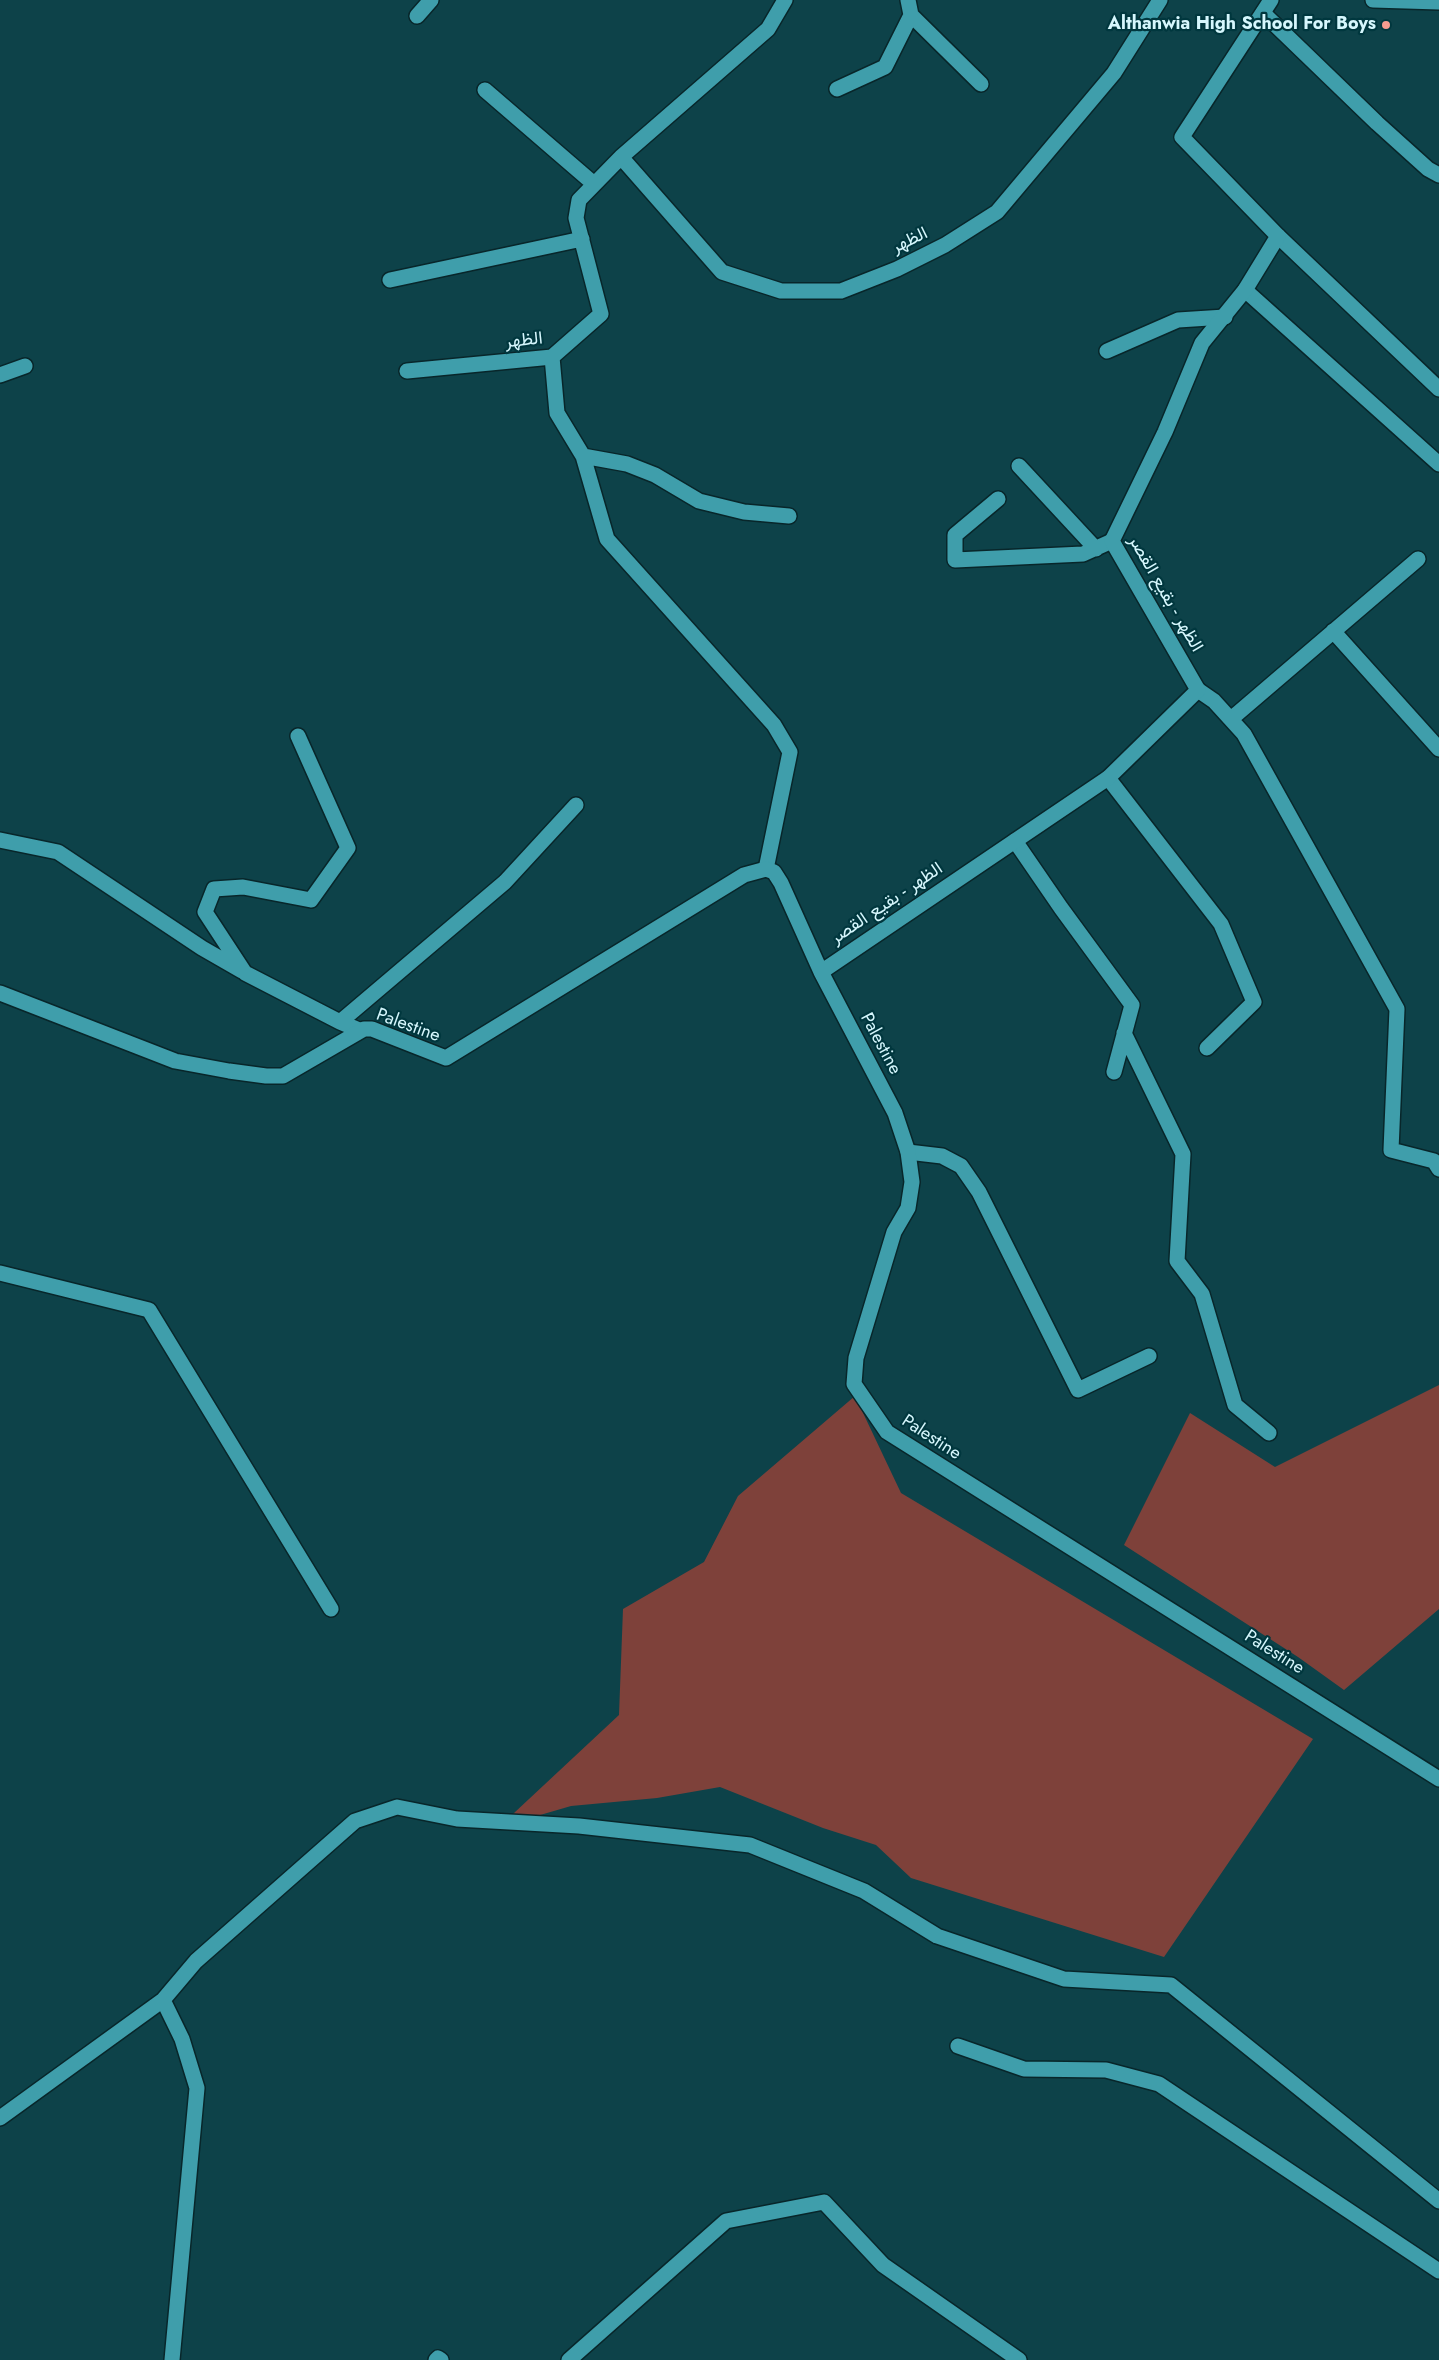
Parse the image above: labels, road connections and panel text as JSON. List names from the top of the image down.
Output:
{
  "streets": {
    "street": ["الظهر", "الظهر - بقيع القصر", "Palestine"]
  },
  "crossings": [
    ["الظهر - بقيع القصر", "Palestine"]
  ],
  "places": ["Althanwia High School For Boys"]
}
